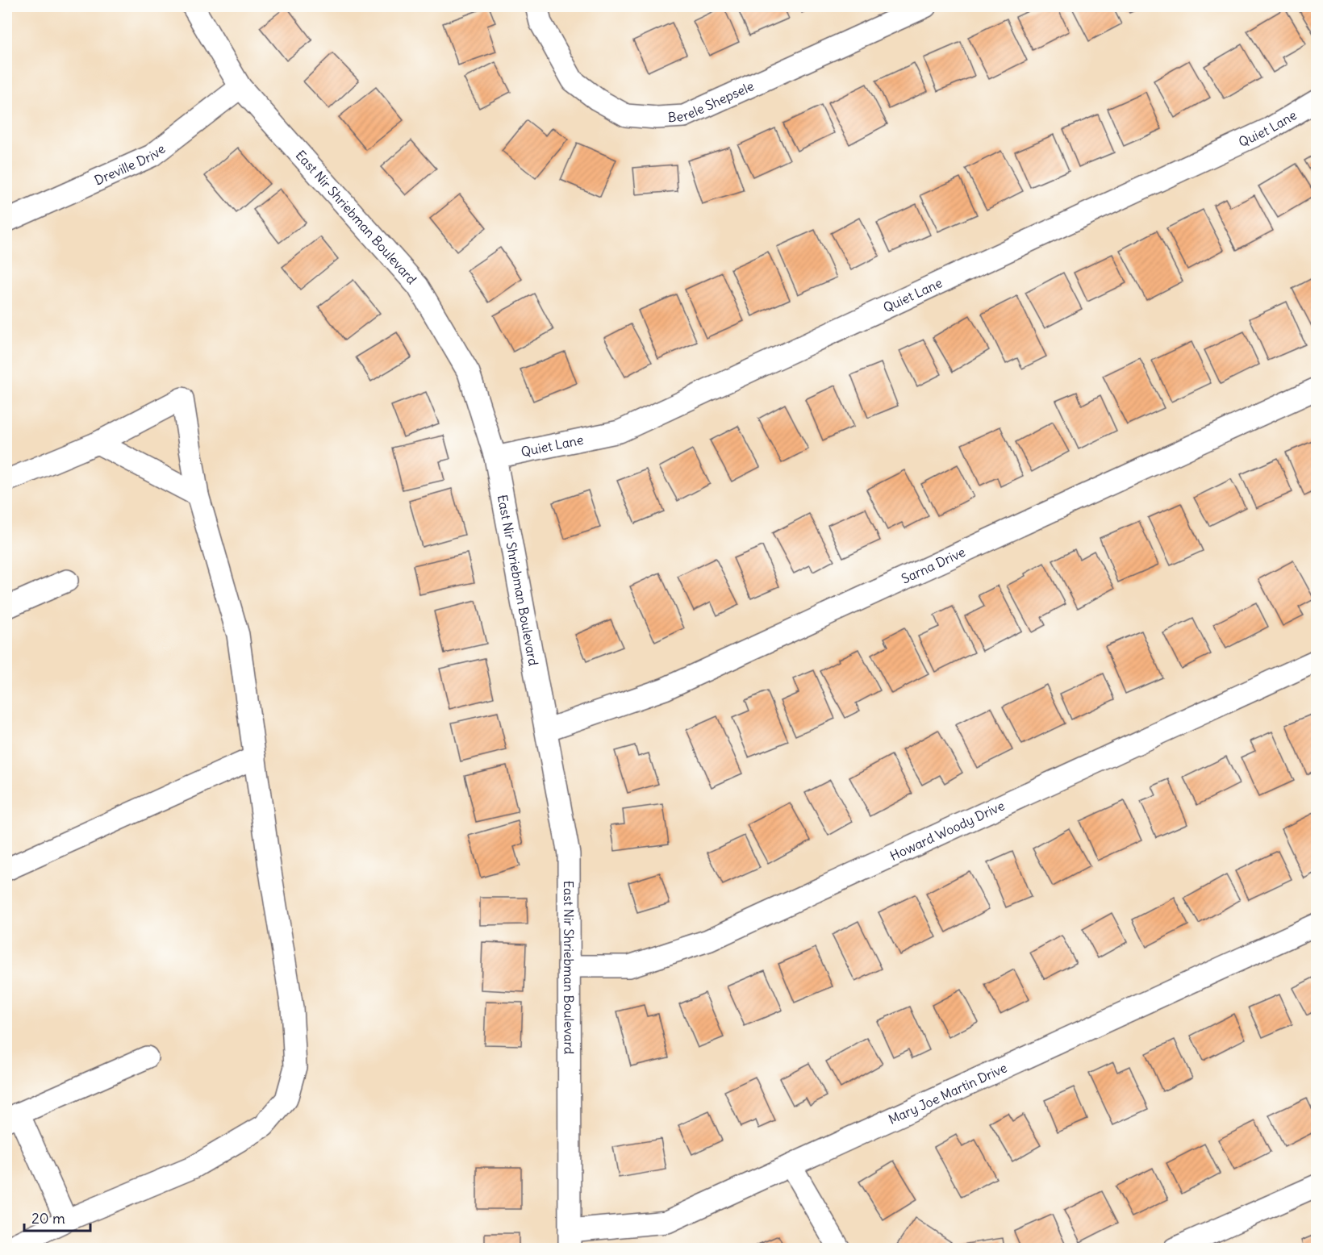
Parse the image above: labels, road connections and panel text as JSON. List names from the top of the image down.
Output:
{
  "streets": {
    "street": [
      "Berele Shepsele",
      "Quiet Lane",
      "Dreville Drive",
      "East Nir Shriebman Boulevard",
      "Sarna Drive",
      "Howard Woody Drive",
      "Mary Joe Martin Drive"
    ]
  },
  "crossings": [
    ["Quiet Lane", "East Nir Shriebman Boulevard"],
    ["Dreville Drive", "East Nir Shriebman Boulevard"],
    ["East Nir Shriebman Boulevard", "Sarna Drive"],
    ["East Nir Shriebman Boulevard", "Howard Woody Drive"],
    ["East Nir Shriebman Boulevard", "Mary Joe Martin Drive"]
  ],
  "scale_bar": "20 m"
}
